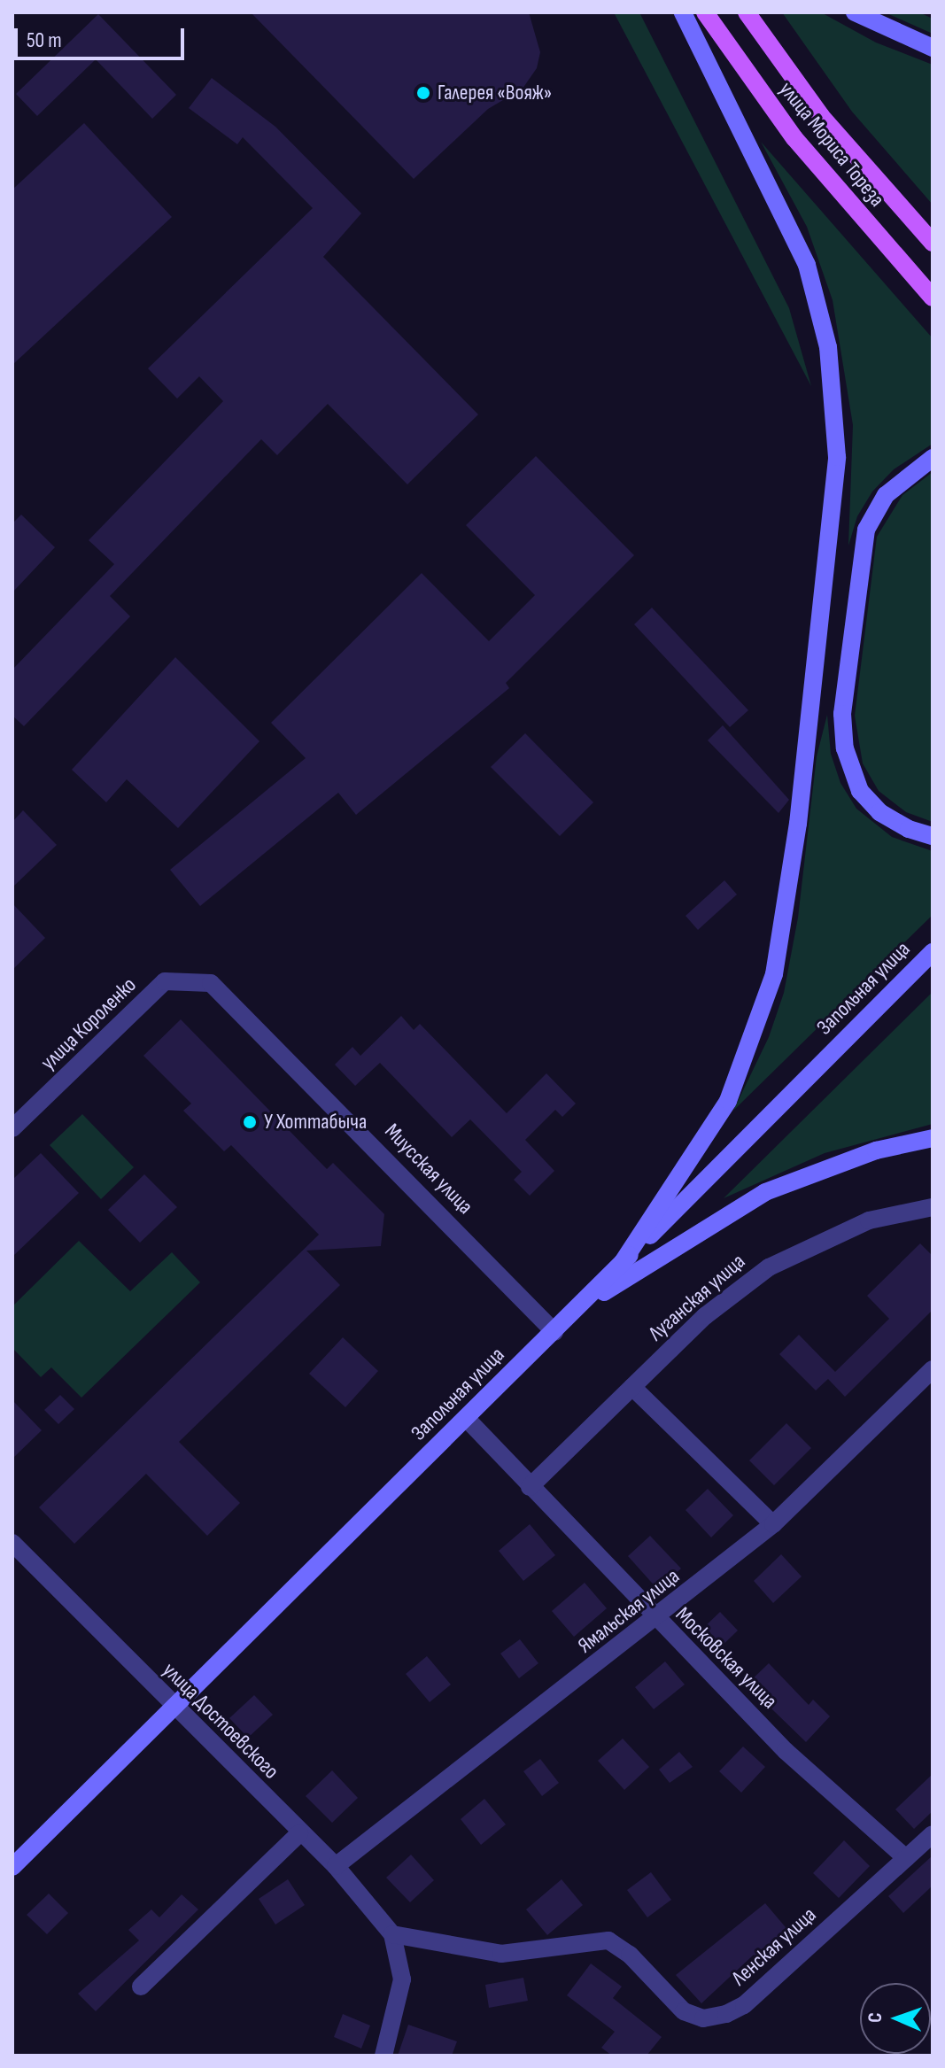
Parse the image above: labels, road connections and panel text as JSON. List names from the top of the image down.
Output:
{
  "streets": {
    "main road": ["улица Мориса Тореза"],
    "street": [
      "Запольная улица",
      "улица Короленко",
      "Миусская улица",
      "Луганская улица",
      "Ямальская улица",
      "Московская улица",
      "улица Достоевского",
      "Ленская улица"
    ]
  },
  "crossings": [
    ["Запольная улица", "Миусская улица"],
    ["Запольная улица", "Московская улица"],
    ["Запольная улица", "улица Достоевского"],
    ["улица Короленко", "Миусская улица"],
    ["Луганская улица", "Московская улица"],
    ["Ямальская улица", "Московская улица"],
    ["Ямальская улица", "улица Достоевского"],
    ["Московская улица", "Ленская улица"],
    ["улица Достоевского", "Ленская улица"]
  ],
  "places": ["Галерея «Вояж»", "У Хоттабыча"],
  "scale_bar": "50 m",
  "north": "left"
}
